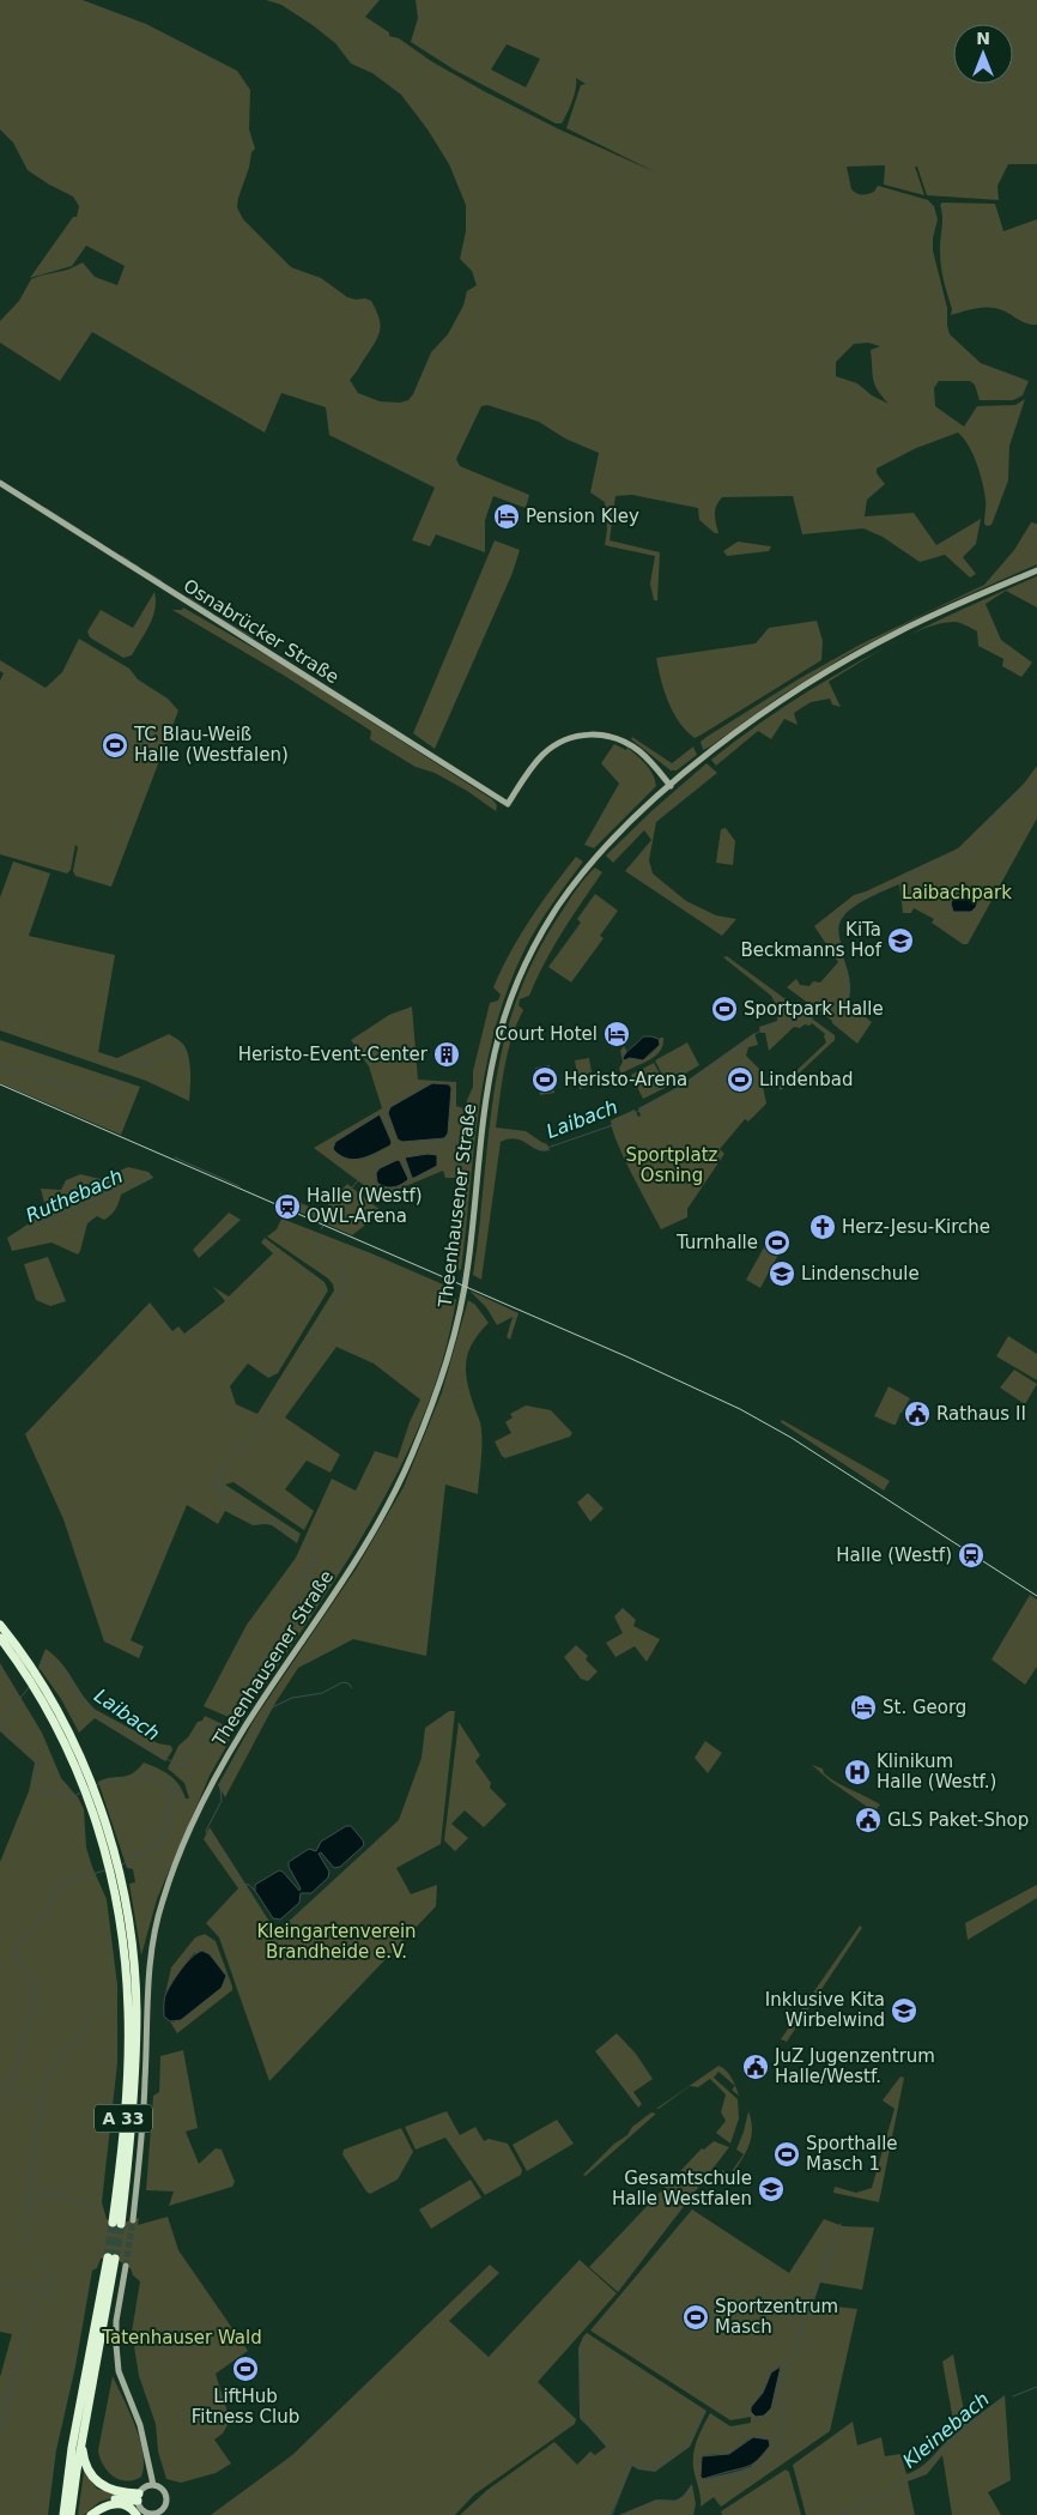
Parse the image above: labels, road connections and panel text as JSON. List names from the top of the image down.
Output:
{
  "streets": {
    "highway": ["A 33"],
    "main road": ["Osnabrücker Straße", "Theenhausener Straße"]
  },
  "crossings": [
    ["Osnabrücker Straße", "Theenhausener Straße"]
  ],
  "water": ["Laibach", "Ruthebach", "Kleinebach"],
  "parks": [
    "Laibachpark",
    "Sportplatz Osning",
    "Kleingartenverein Brandheide e.V.",
    "Tatenhauser Wald"
  ],
  "places": {
    "hotel": ["Pension Kley", "Court Hotel", "St. Georg"],
    "sports": [
      "TC Blau-Weiß Halle (Westfalen)",
      "Sportpark Halle",
      "Heristo-Arena",
      "Lindenbad",
      "Turnhalle",
      "Sporthalle Masch 1",
      "Sportzentrum Masch",
      "LiftHub Fitness Club"
    ],
    "school or university": [
      "KiTa Beckmanns Hof",
      "Lindenschule",
      "Inklusive Kita Wirbelwind",
      "Gesamtschule Halle Westfalen"
    ],
    "building": ["Heristo-Event-Center"],
    "station": ["Halle (Westf) OWL-Arena", "Halle (Westf)"],
    "church": ["Herz-Jesu-Kirche"],
    "public building": ["Rathaus II", "GLS Paket-Shop", "JuZ Jugenzentrum Halle/Westf."],
    "hospital": ["Klinikum Halle (Westf.)"]
  },
  "north": "top"
}
